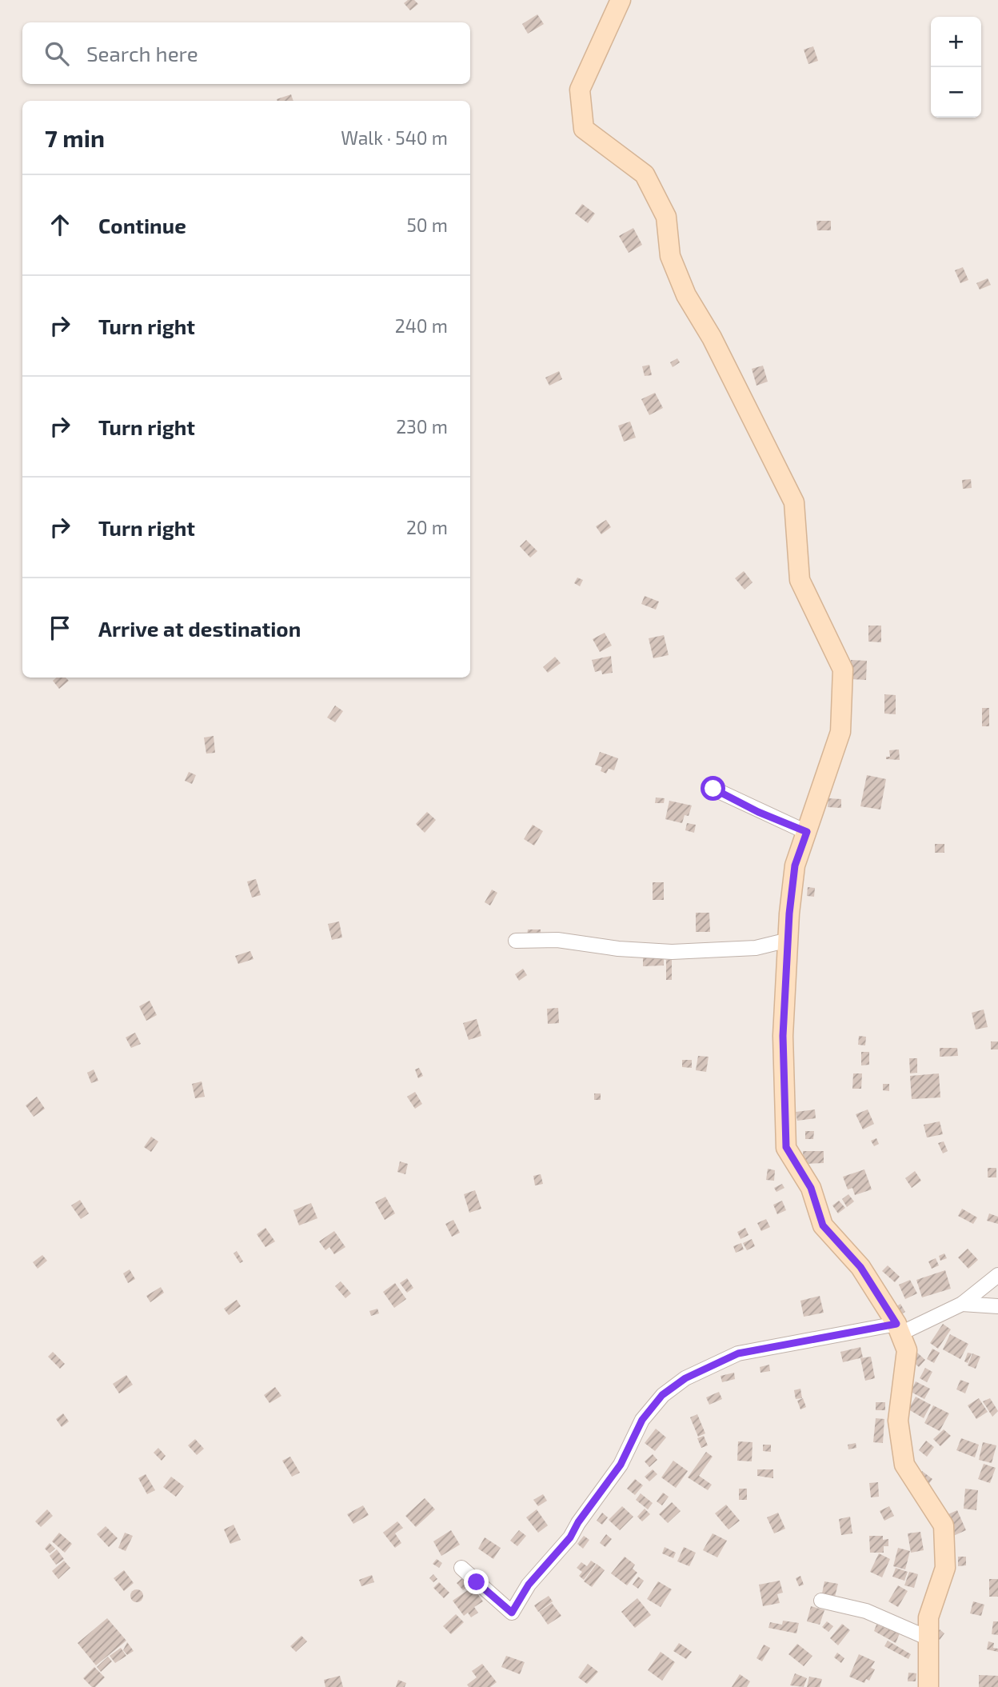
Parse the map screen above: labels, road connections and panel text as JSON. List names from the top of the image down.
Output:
{
  "page": {
    "map_buttons": ["+", "−"],
    "search": "Search here",
    "heading": ["7 min", "Walk · 540 m"],
    "list": [
      ["Continue", "50 m"],
      ["Turn right", "240 m"],
      ["Turn right", "230 m"],
      ["Turn right", "20 m"],
      "Arrive at destination"
    ]
  }
}
